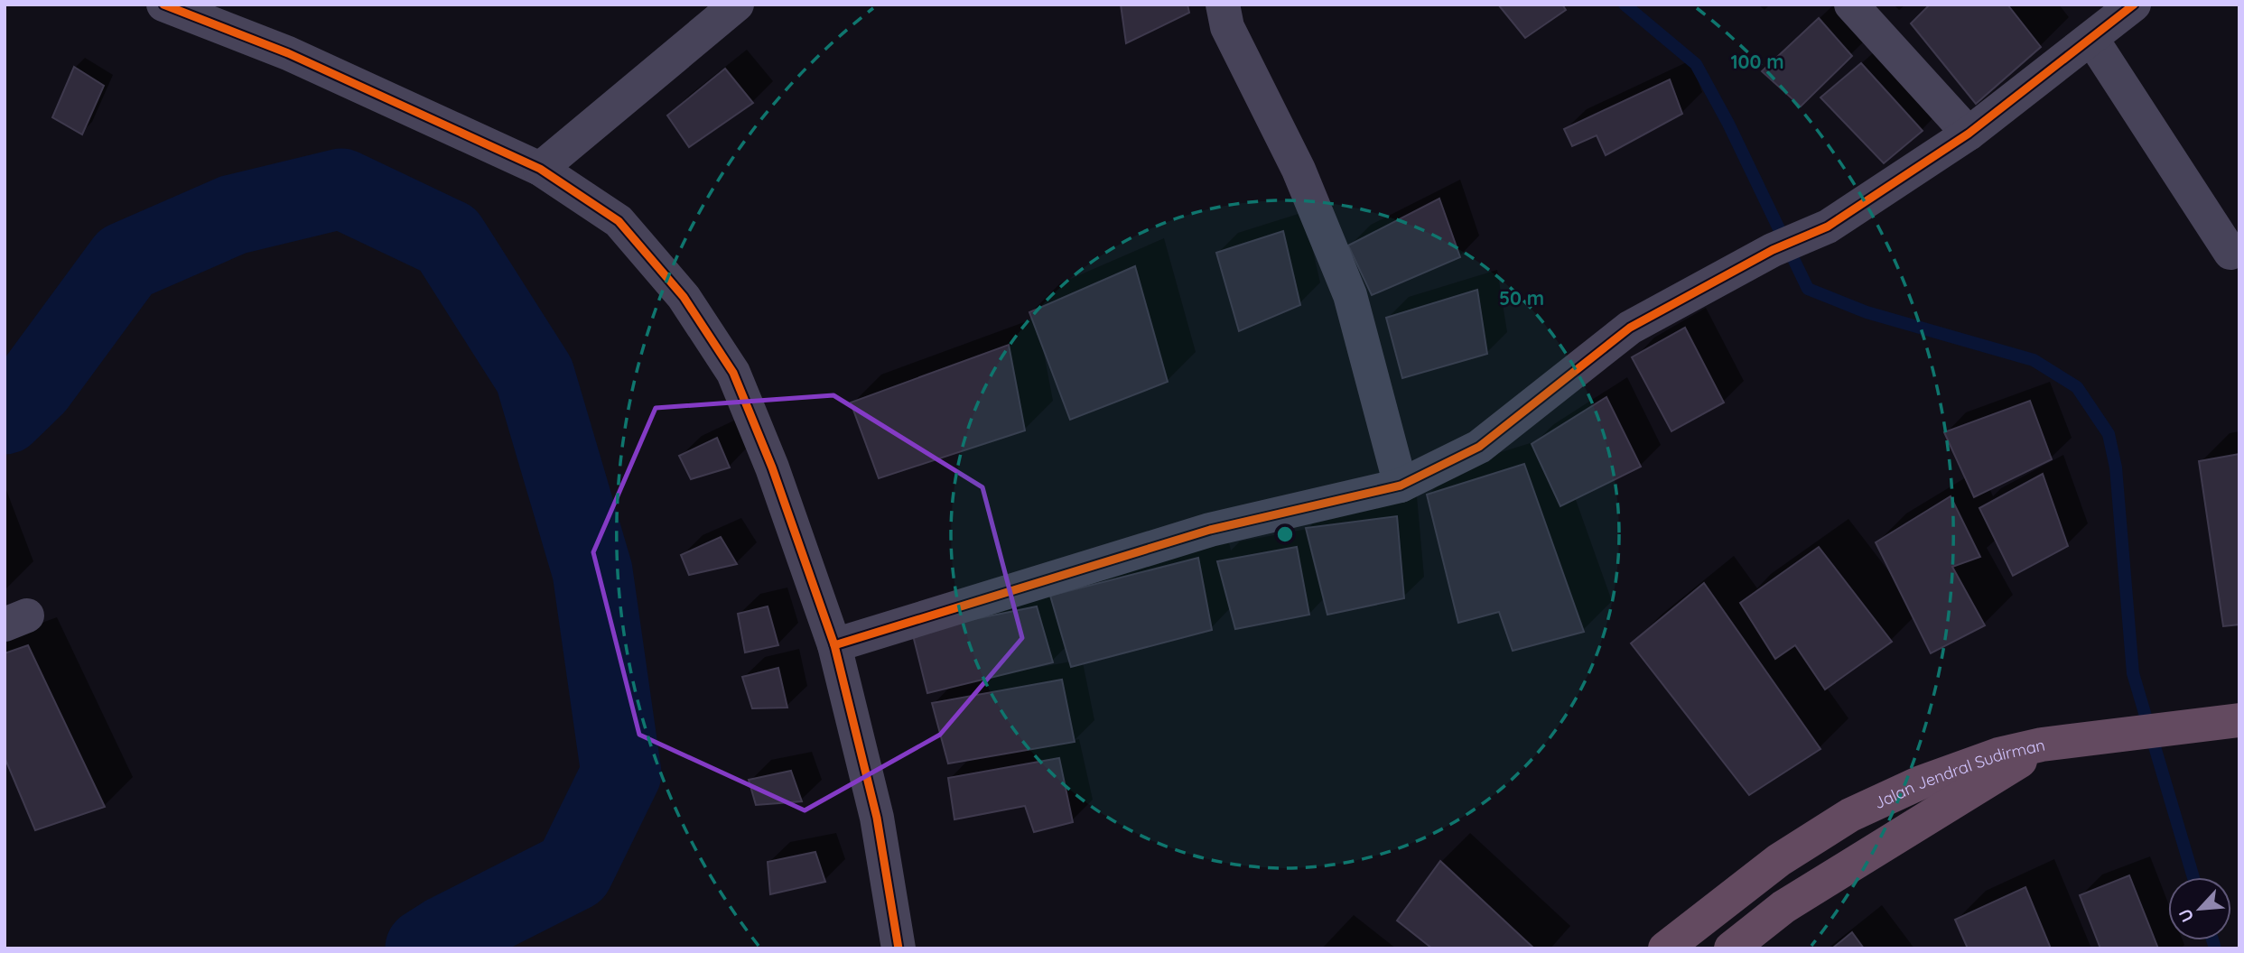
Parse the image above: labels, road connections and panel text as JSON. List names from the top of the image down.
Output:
{
  "streets": {
    "highway": ["Jalan Jendral Sudirman"]
  },
  "north": "bottom left",
  "rings": ["100 m", "50 m"]
}
